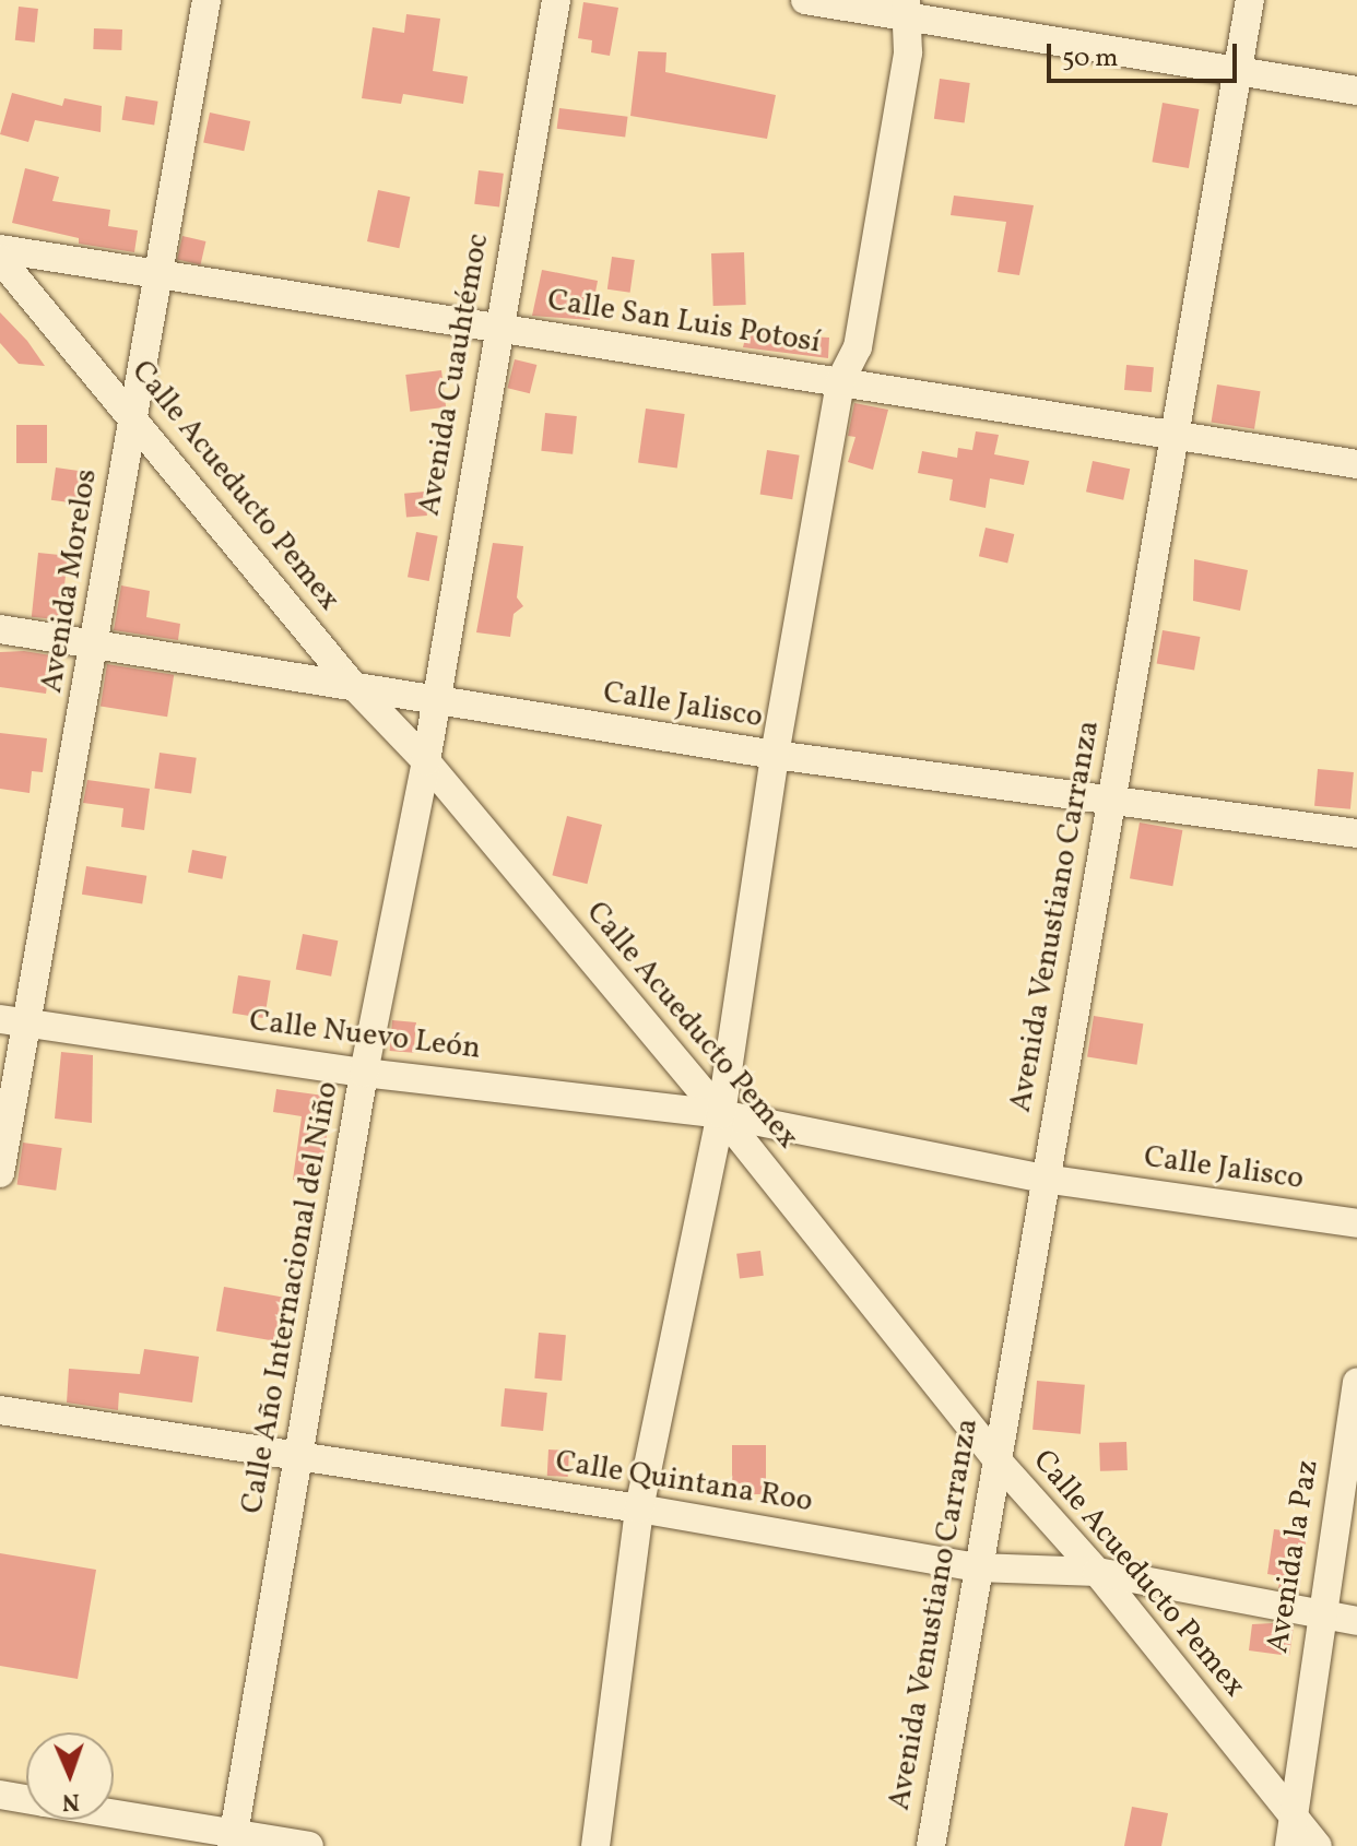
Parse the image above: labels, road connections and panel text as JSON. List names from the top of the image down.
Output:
{
  "streets": {
    "street": [
      "Calle San Luis Potosí",
      "Avenida Cuauhtémoc",
      "Calle Acueducto Pemex",
      "Avenida Morelos",
      "Calle Jalisco",
      "Avenida Venustiano Carranza",
      "Calle Nuevo León",
      "Calle Año Internacional del Niño",
      "Calle Quintana Roo",
      "Avenida la Paz"
    ]
  },
  "crossings": [
    ["Calle San Luis Potosí", "Avenida Cuauhtémoc"],
    ["Calle San Luis Potosí", "Avenida Morelos"],
    ["Calle San Luis Potosí", "Avenida Venustiano Carranza"],
    ["Avenida Cuauhtémoc", "Calle Acueducto Pemex"],
    ["Avenida Cuauhtémoc", "Calle Jalisco"],
    ["Avenida Cuauhtémoc", "Calle Año Internacional del Niño"],
    ["Calle Acueducto Pemex", "Avenida Morelos"],
    ["Calle Acueducto Pemex", "Calle Jalisco"],
    ["Calle Acueducto Pemex", "Avenida Venustiano Carranza"],
    ["Calle Acueducto Pemex", "Calle Nuevo León"],
    ["Calle Acueducto Pemex", "Calle Año Internacional del Niño"],
    ["Calle Acueducto Pemex", "Calle Quintana Roo"],
    ["Calle Acueducto Pemex", "Avenida la Paz"],
    ["Avenida Morelos", "Calle Jalisco"],
    ["Avenida Morelos", "Calle Nuevo León"],
    ["Calle Jalisco", "Avenida Venustiano Carranza"],
    ["Calle Jalisco", "Calle Nuevo León"],
    ["Avenida Venustiano Carranza", "Calle Quintana Roo"],
    ["Calle Nuevo León", "Calle Año Internacional del Niño"],
    ["Calle Año Internacional del Niño", "Calle Quintana Roo"],
    ["Calle Quintana Roo", "Avenida la Paz"]
  ],
  "scale_bar": "50 m",
  "north": "bottom"
}
